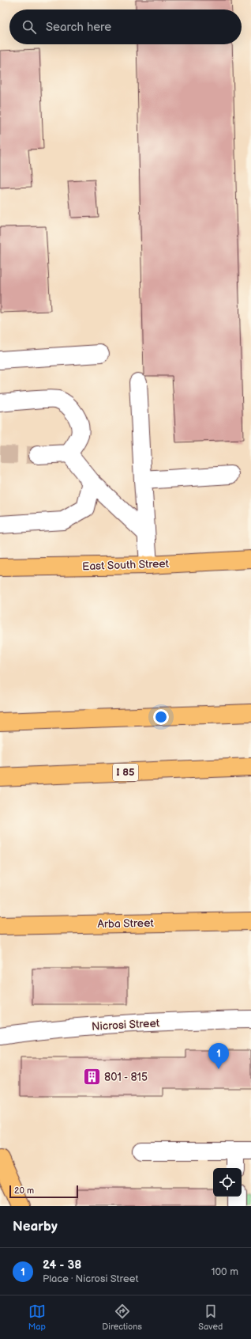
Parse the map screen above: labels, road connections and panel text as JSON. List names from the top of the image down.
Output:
{
  "streets": {
    "main road": ["East South Street", "I 85", "Arba Street"],
    "street": ["Nicrosi Street"]
  },
  "places": {
    "building": ["801 - 815"]
  },
  "scale_bar": "20 m",
  "page": {
    "search": "Search here",
    "pins": "1",
    "scale": "20 m",
    "heading": "Nearby",
    "list": [
      {
        "mark": "1",
        "name": "24 - 38",
        "note": "Place · Nicrosi Street",
        "value": "100 m"
      }
    ],
    "nav": ["Map", "Directions", "Saved"]
  }
}
